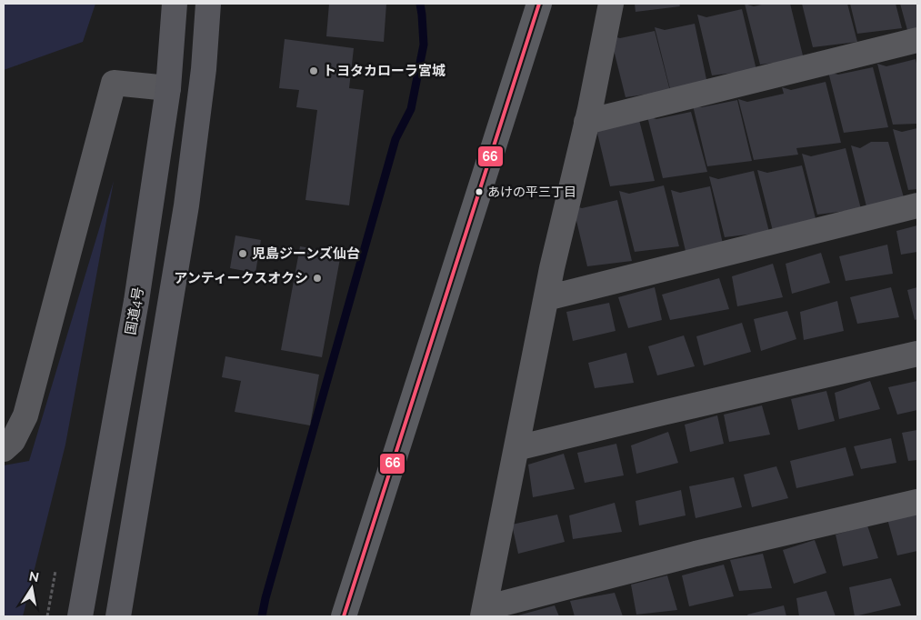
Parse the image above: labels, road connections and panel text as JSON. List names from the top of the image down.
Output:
{
  "streets": {
    "highway": ["国道4号"]
  },
  "places": [
    "トヨタカローラ宮城",
    "あけの平三丁目",
    "児島ジーンズ仙台",
    "アンティークスオクシ"
  ],
  "lines": ["transit line 66"],
  "north": "top"
}
